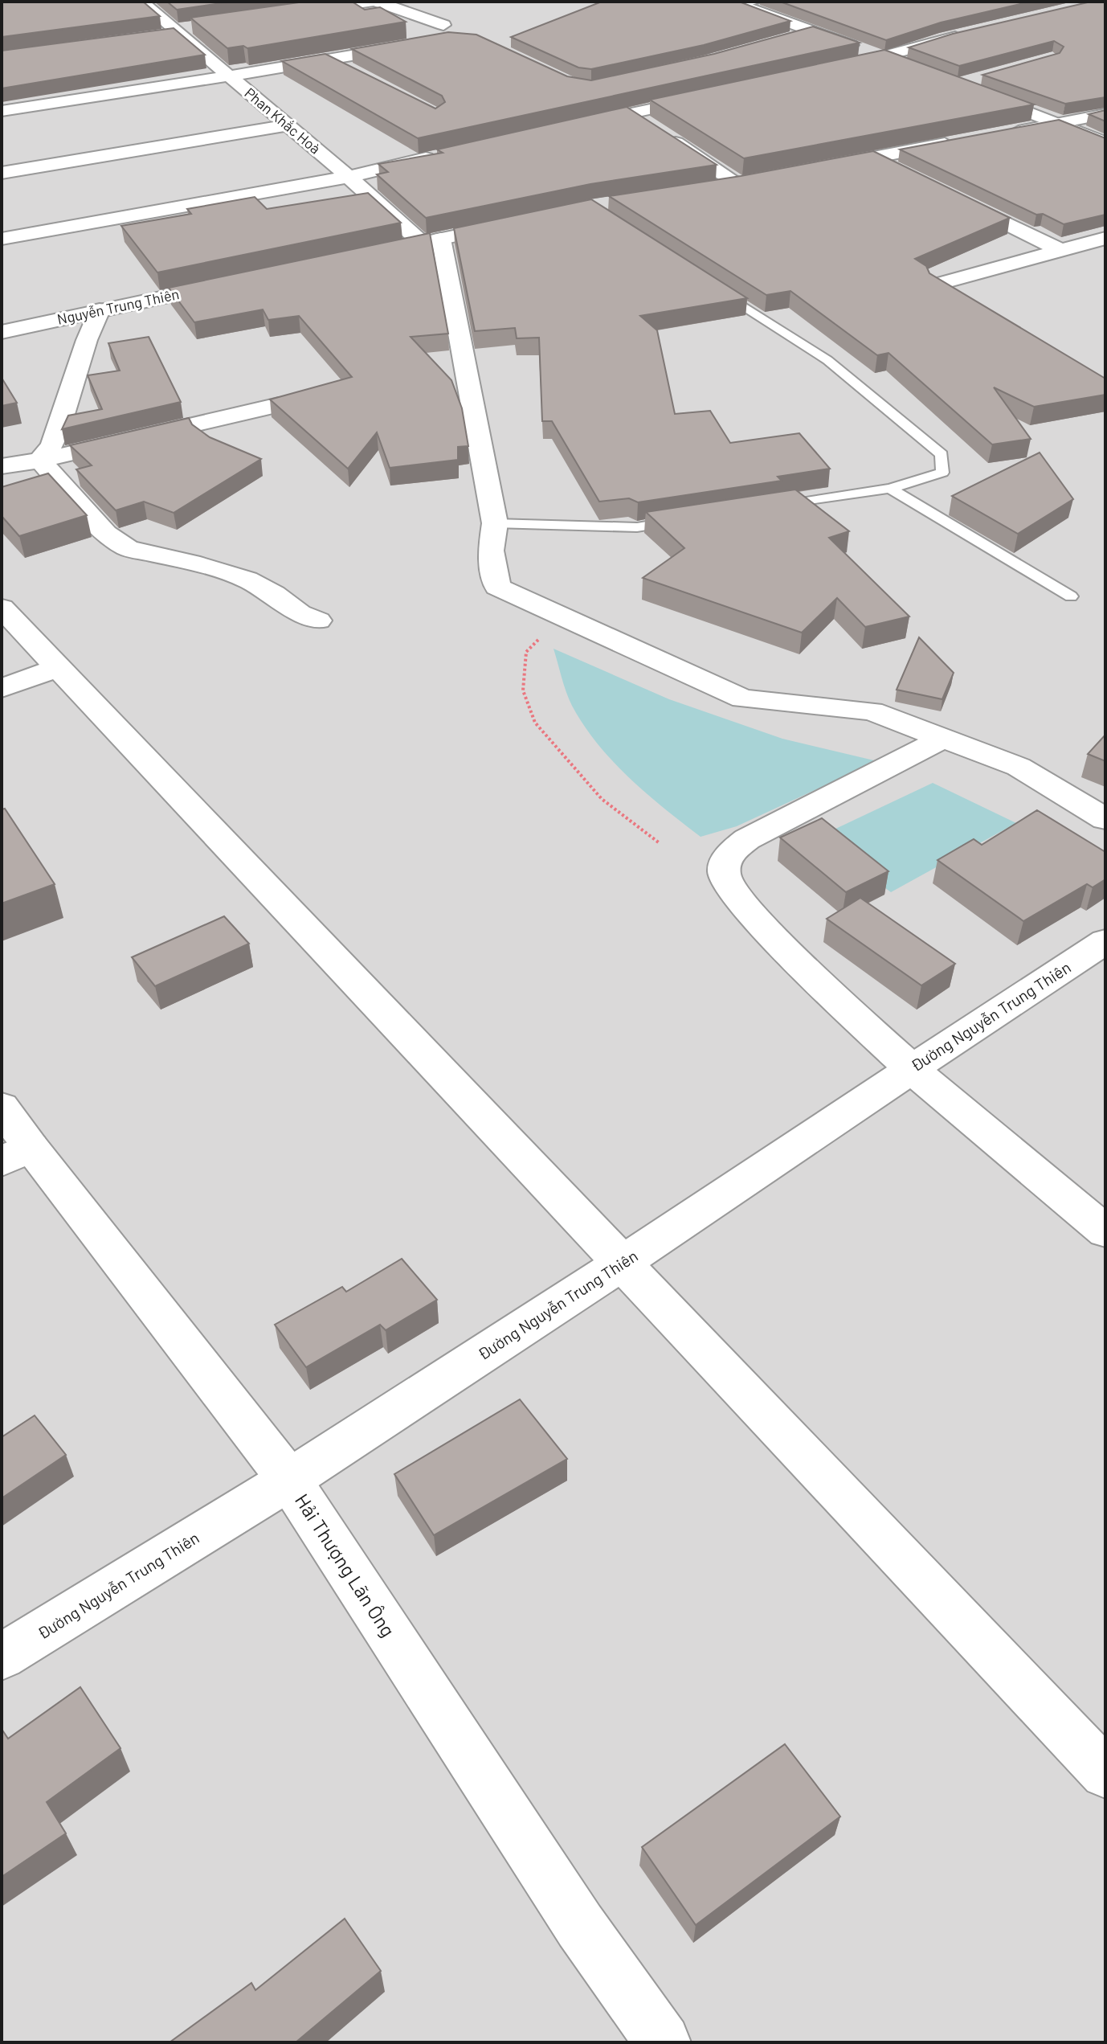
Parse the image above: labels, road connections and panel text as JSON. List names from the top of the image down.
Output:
{
  "streets": {
    "street": [
      "Phan Khắc Hoà",
      "Nguyễn Trung Thiên",
      "Đường Nguyễn Trung Thiên",
      "Hải Thượng Lãn Ông"
    ]
  },
  "crossings": [
    ["Đường Nguyễn Trung Thiên", "Hải Thượng Lãn Ông"]
  ]
}
